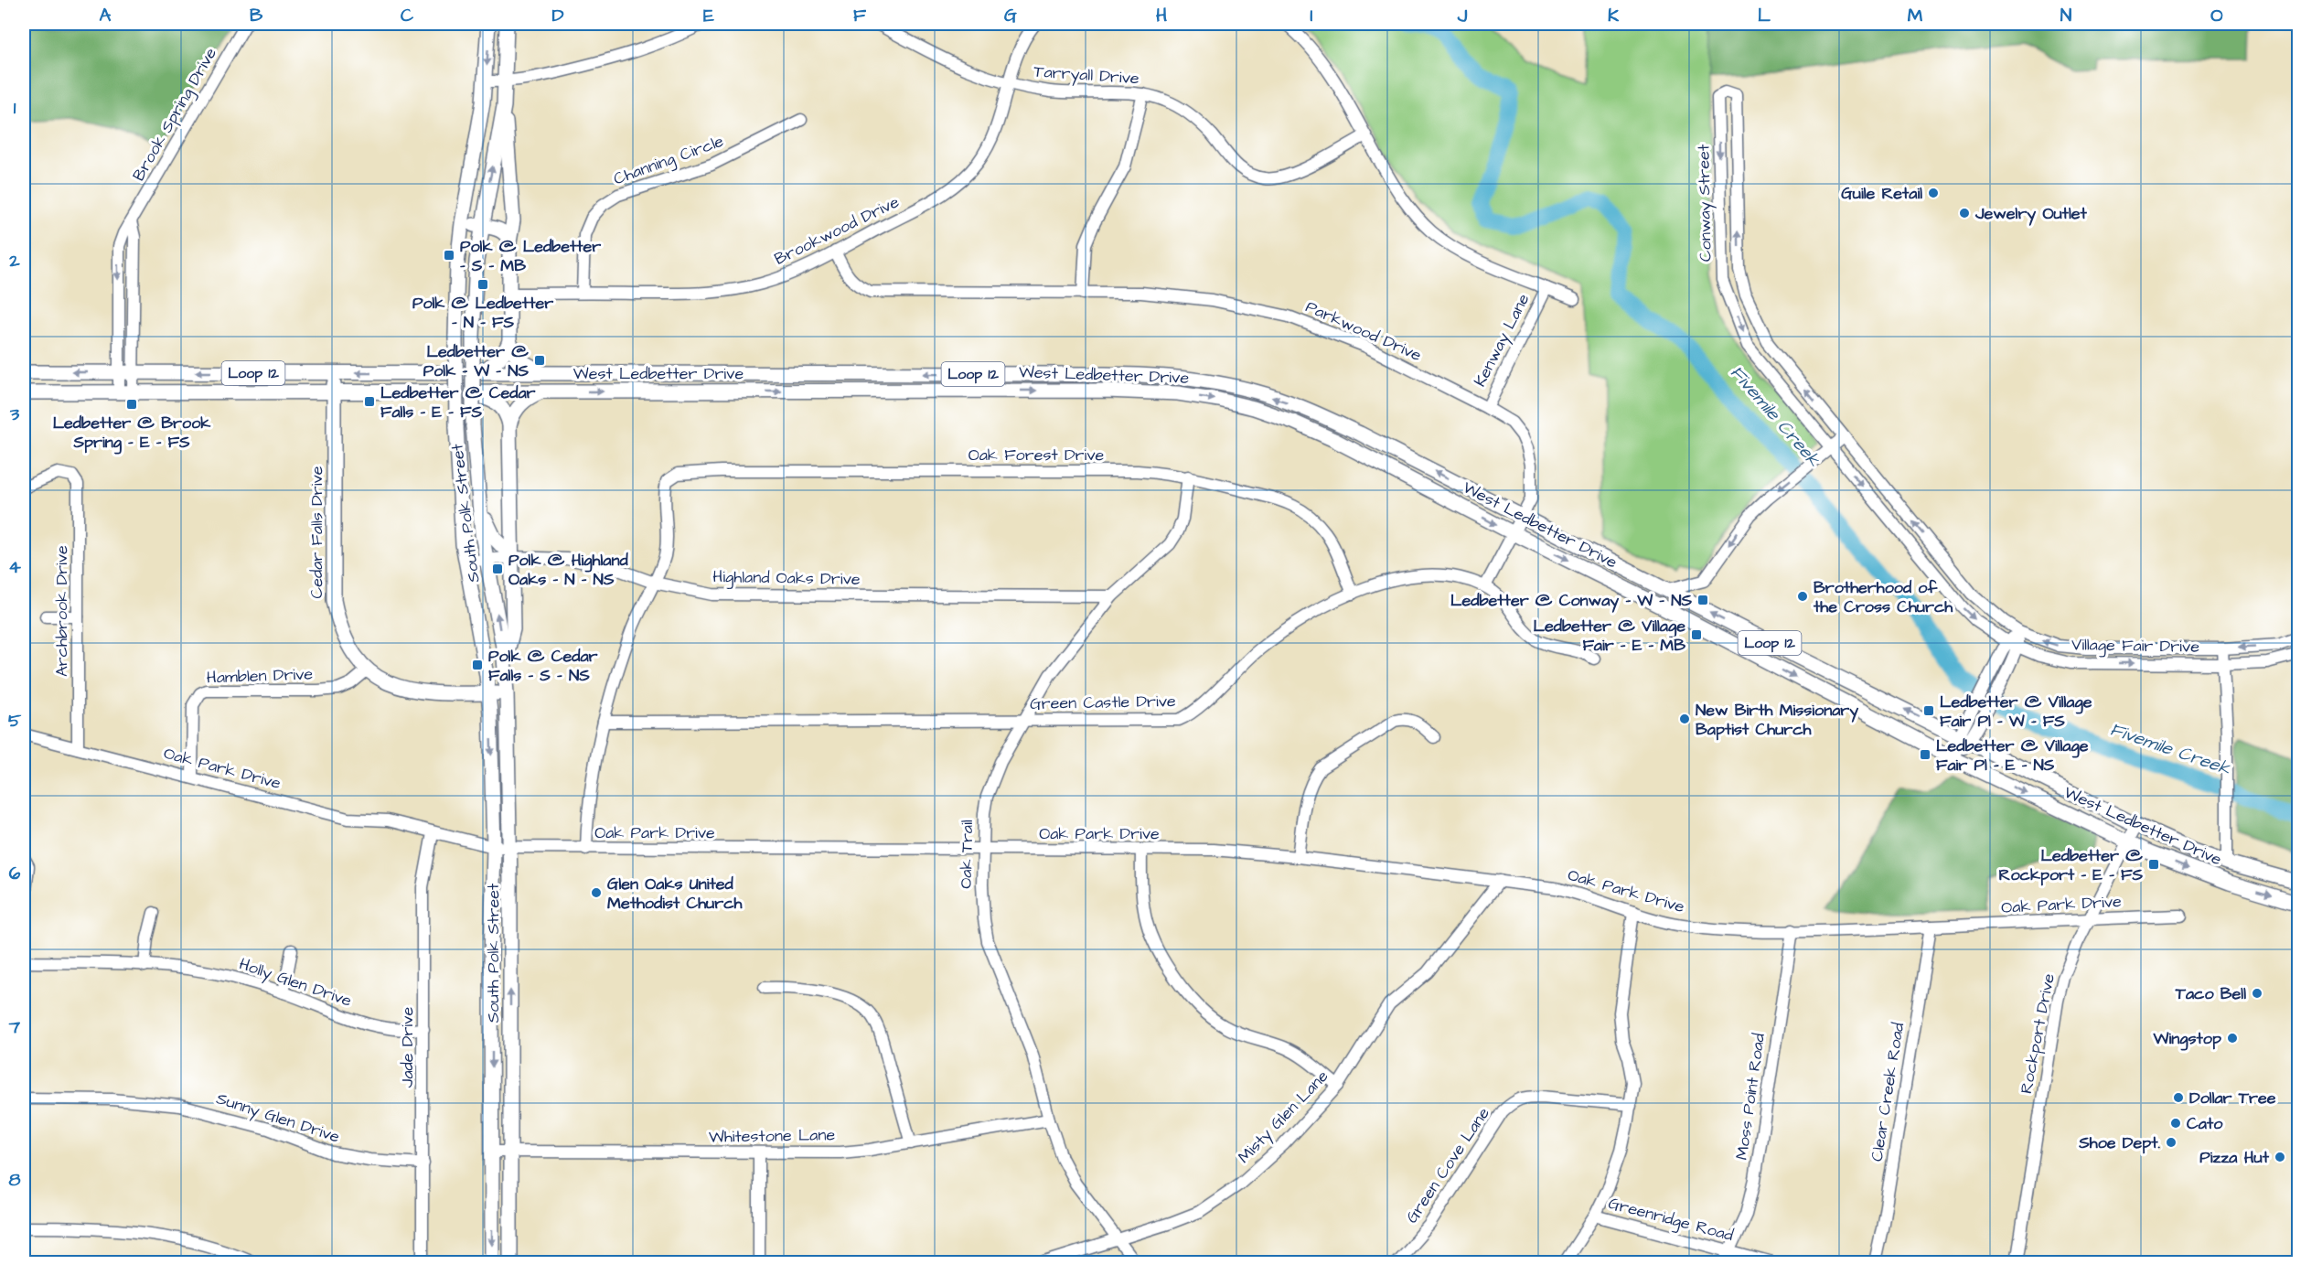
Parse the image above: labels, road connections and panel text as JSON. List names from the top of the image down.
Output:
{
  "streets": {
    "main road": [
      "Loop 12",
      "West Ledbetter Drive",
      "South Polk Street",
      "Cedar Falls Drive"
    ],
    "street": [
      "Tarryall Drive",
      "Brook Spring Drive",
      "Channing Circle",
      "Conway Street",
      "Brookwood Drive",
      "Parkwood Drive",
      "Kenway Lane",
      "Oak Forest Drive",
      "Highland Oaks Drive",
      "Archbrook Drive",
      "Village Fair Drive",
      "Hamblen Drive",
      "Green Castle Drive",
      "Oak Park Drive",
      "Oak Trail",
      "Holly Glen Drive",
      "Rockport Drive",
      "Jade Drive",
      "Clear Creek Road",
      "Moss Point Road",
      "Misty Glen Lane",
      "Sunny Glen Drive",
      "Whitestone Lane",
      "Green Cove Lane",
      "Greenridge Road"
    ]
  },
  "crossings": [
    ["Tarryall Drive", "Brookwood Drive"],
    ["Brook Spring Drive", "West Ledbetter Drive"],
    ["Channing Circle", "Brookwood Drive"],
    ["Conway Street", "Village Fair Drive"],
    ["Brookwood Drive", "Parkwood Drive"],
    ["Parkwood Drive", "Kenway Lane"],
    ["Parkwood Drive", "West Ledbetter Drive"],
    ["Parkwood Drive", "Green Castle Drive"],
    ["West Ledbetter Drive", "Cedar Falls Drive"],
    ["West Ledbetter Drive", "Rockport Drive"],
    ["Oak Forest Drive", "Highland Oaks Drive"],
    ["Oak Forest Drive", "Green Castle Drive"],
    ["Oak Forest Drive", "Oak Trail"],
    ["South Polk Street", "Cedar Falls Drive"],
    ["South Polk Street", "Highland Oaks Drive"],
    ["South Polk Street", "Oak Park Drive"],
    ["South Polk Street", "Whitestone Lane"],
    ["Cedar Falls Drive", "Hamblen Drive"],
    ["Highland Oaks Drive", "Oak Trail"],
    ["Archbrook Drive", "Oak Park Drive"],
    ["Hamblen Drive", "Oak Park Drive"],
    ["Green Castle Drive", "Oak Trail"],
    ["Oak Park Drive", "Oak Trail"],
    ["Oak Park Drive", "Rockport Drive"],
    ["Oak Park Drive", "Jade Drive"],
    ["Oak Park Drive", "Clear Creek Road"],
    ["Oak Park Drive", "Moss Point Road"],
    ["Oak Park Drive", "Misty Glen Lane"],
    ["Oak Trail", "Misty Glen Lane"],
    ["Oak Trail", "Whitestone Lane"],
    ["Holly Glen Drive", "Jade Drive"],
    ["Jade Drive", "Sunny Glen Drive"],
    ["Moss Point Road", "Greenridge Road"]
  ],
  "water": ["Fivemile Creek"],
  "places": {
    "other": [
      "Guile Retail",
      "Jewelry Outlet",
      "Brotherhood of the Cross Church",
      "New Birth Missionary Baptist Church",
      "Glen Oaks United Methodist Church",
      "Taco Bell",
      "Wingstop",
      "Dollar Tree",
      "Cato",
      "Shoe Dept.",
      "Pizza Hut"
    ],
    "transit": [
      "Polk @ Ledbetter - S - MB",
      "Polk @ Ledbetter - N - FS",
      "Ledbetter @ Polk - W - NS",
      "Ledbetter @ Cedar Falls - E - FS",
      "Ledbetter @ Brook Spring - E - FS",
      "Polk @ Highland Oaks - N - NS",
      "Ledbetter @ Conway - W - NS",
      "Ledbetter @ Village Fair - E - MB",
      "Polk @ Cedar Falls - S - NS",
      "Ledbetter @ Village Fair Pl - W - FS",
      "Ledbetter @ Village Fair Pl - E - NS",
      "Ledbetter @ Rockport - E - FS"
    ]
  },
  "grid": {
    "columns": [
      "A",
      "B",
      "C",
      "D",
      "E",
      "F",
      "G",
      "H",
      "I",
      "J",
      "K",
      "L",
      "M",
      "N",
      "O"
    ],
    "rows": [
      "1",
      "2",
      "3",
      "4",
      "5",
      "6",
      "7",
      "8"
    ]
  }
}
